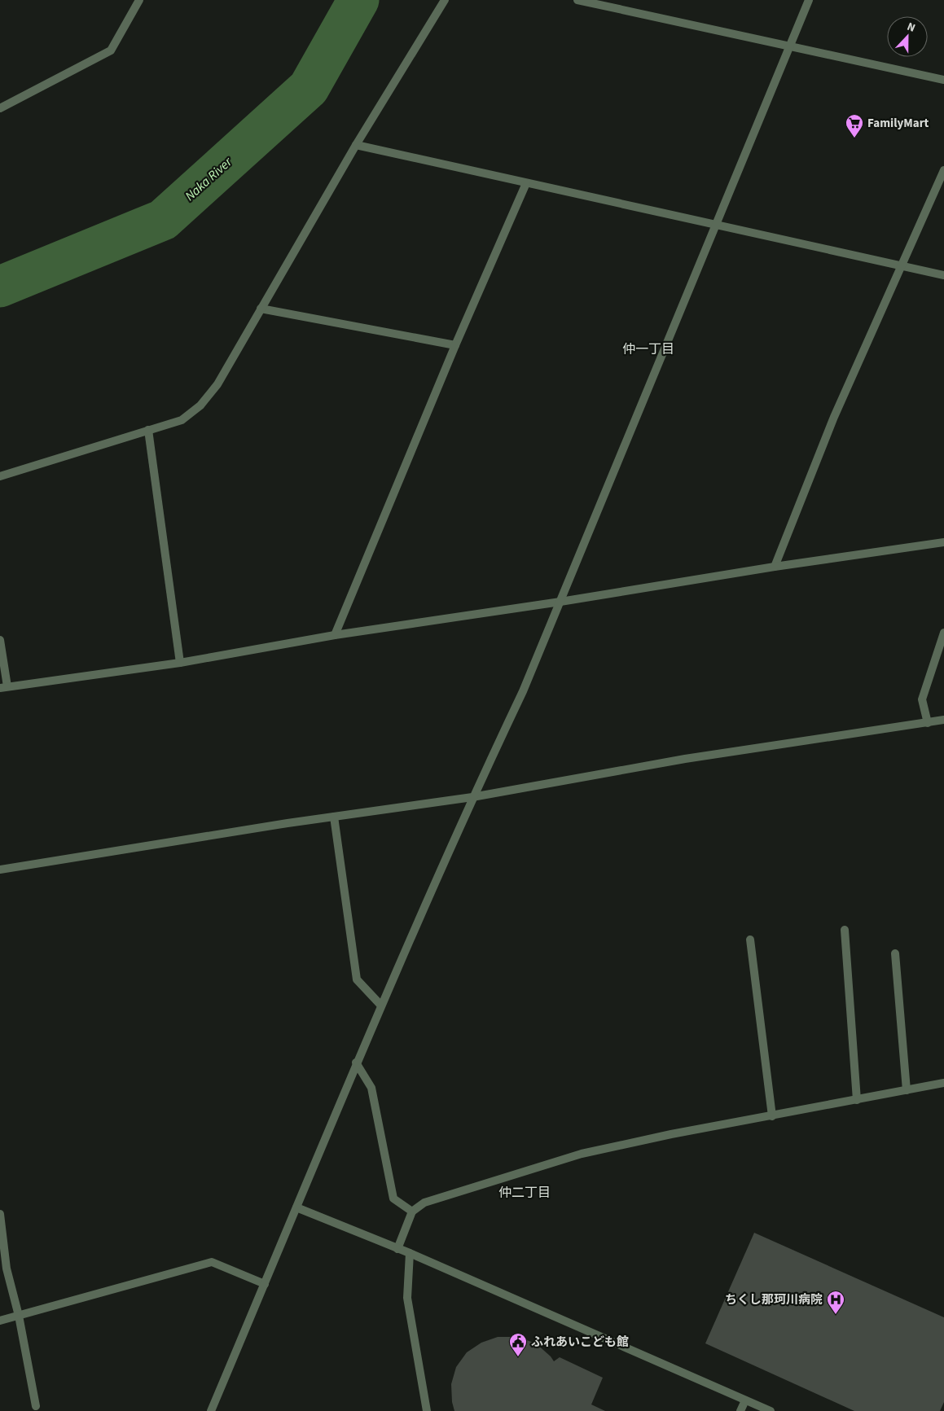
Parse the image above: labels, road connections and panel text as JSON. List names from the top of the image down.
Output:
{
  "districts": ["仲一丁目", "仲二丁目"],
  "water": ["Naka River"],
  "places": {
    "supermarket": ["FamilyMart"],
    "hospital": ["ちくし那珂川病院"],
    "public building": ["ふれあいこども館"]
  },
  "north": "top"
}
